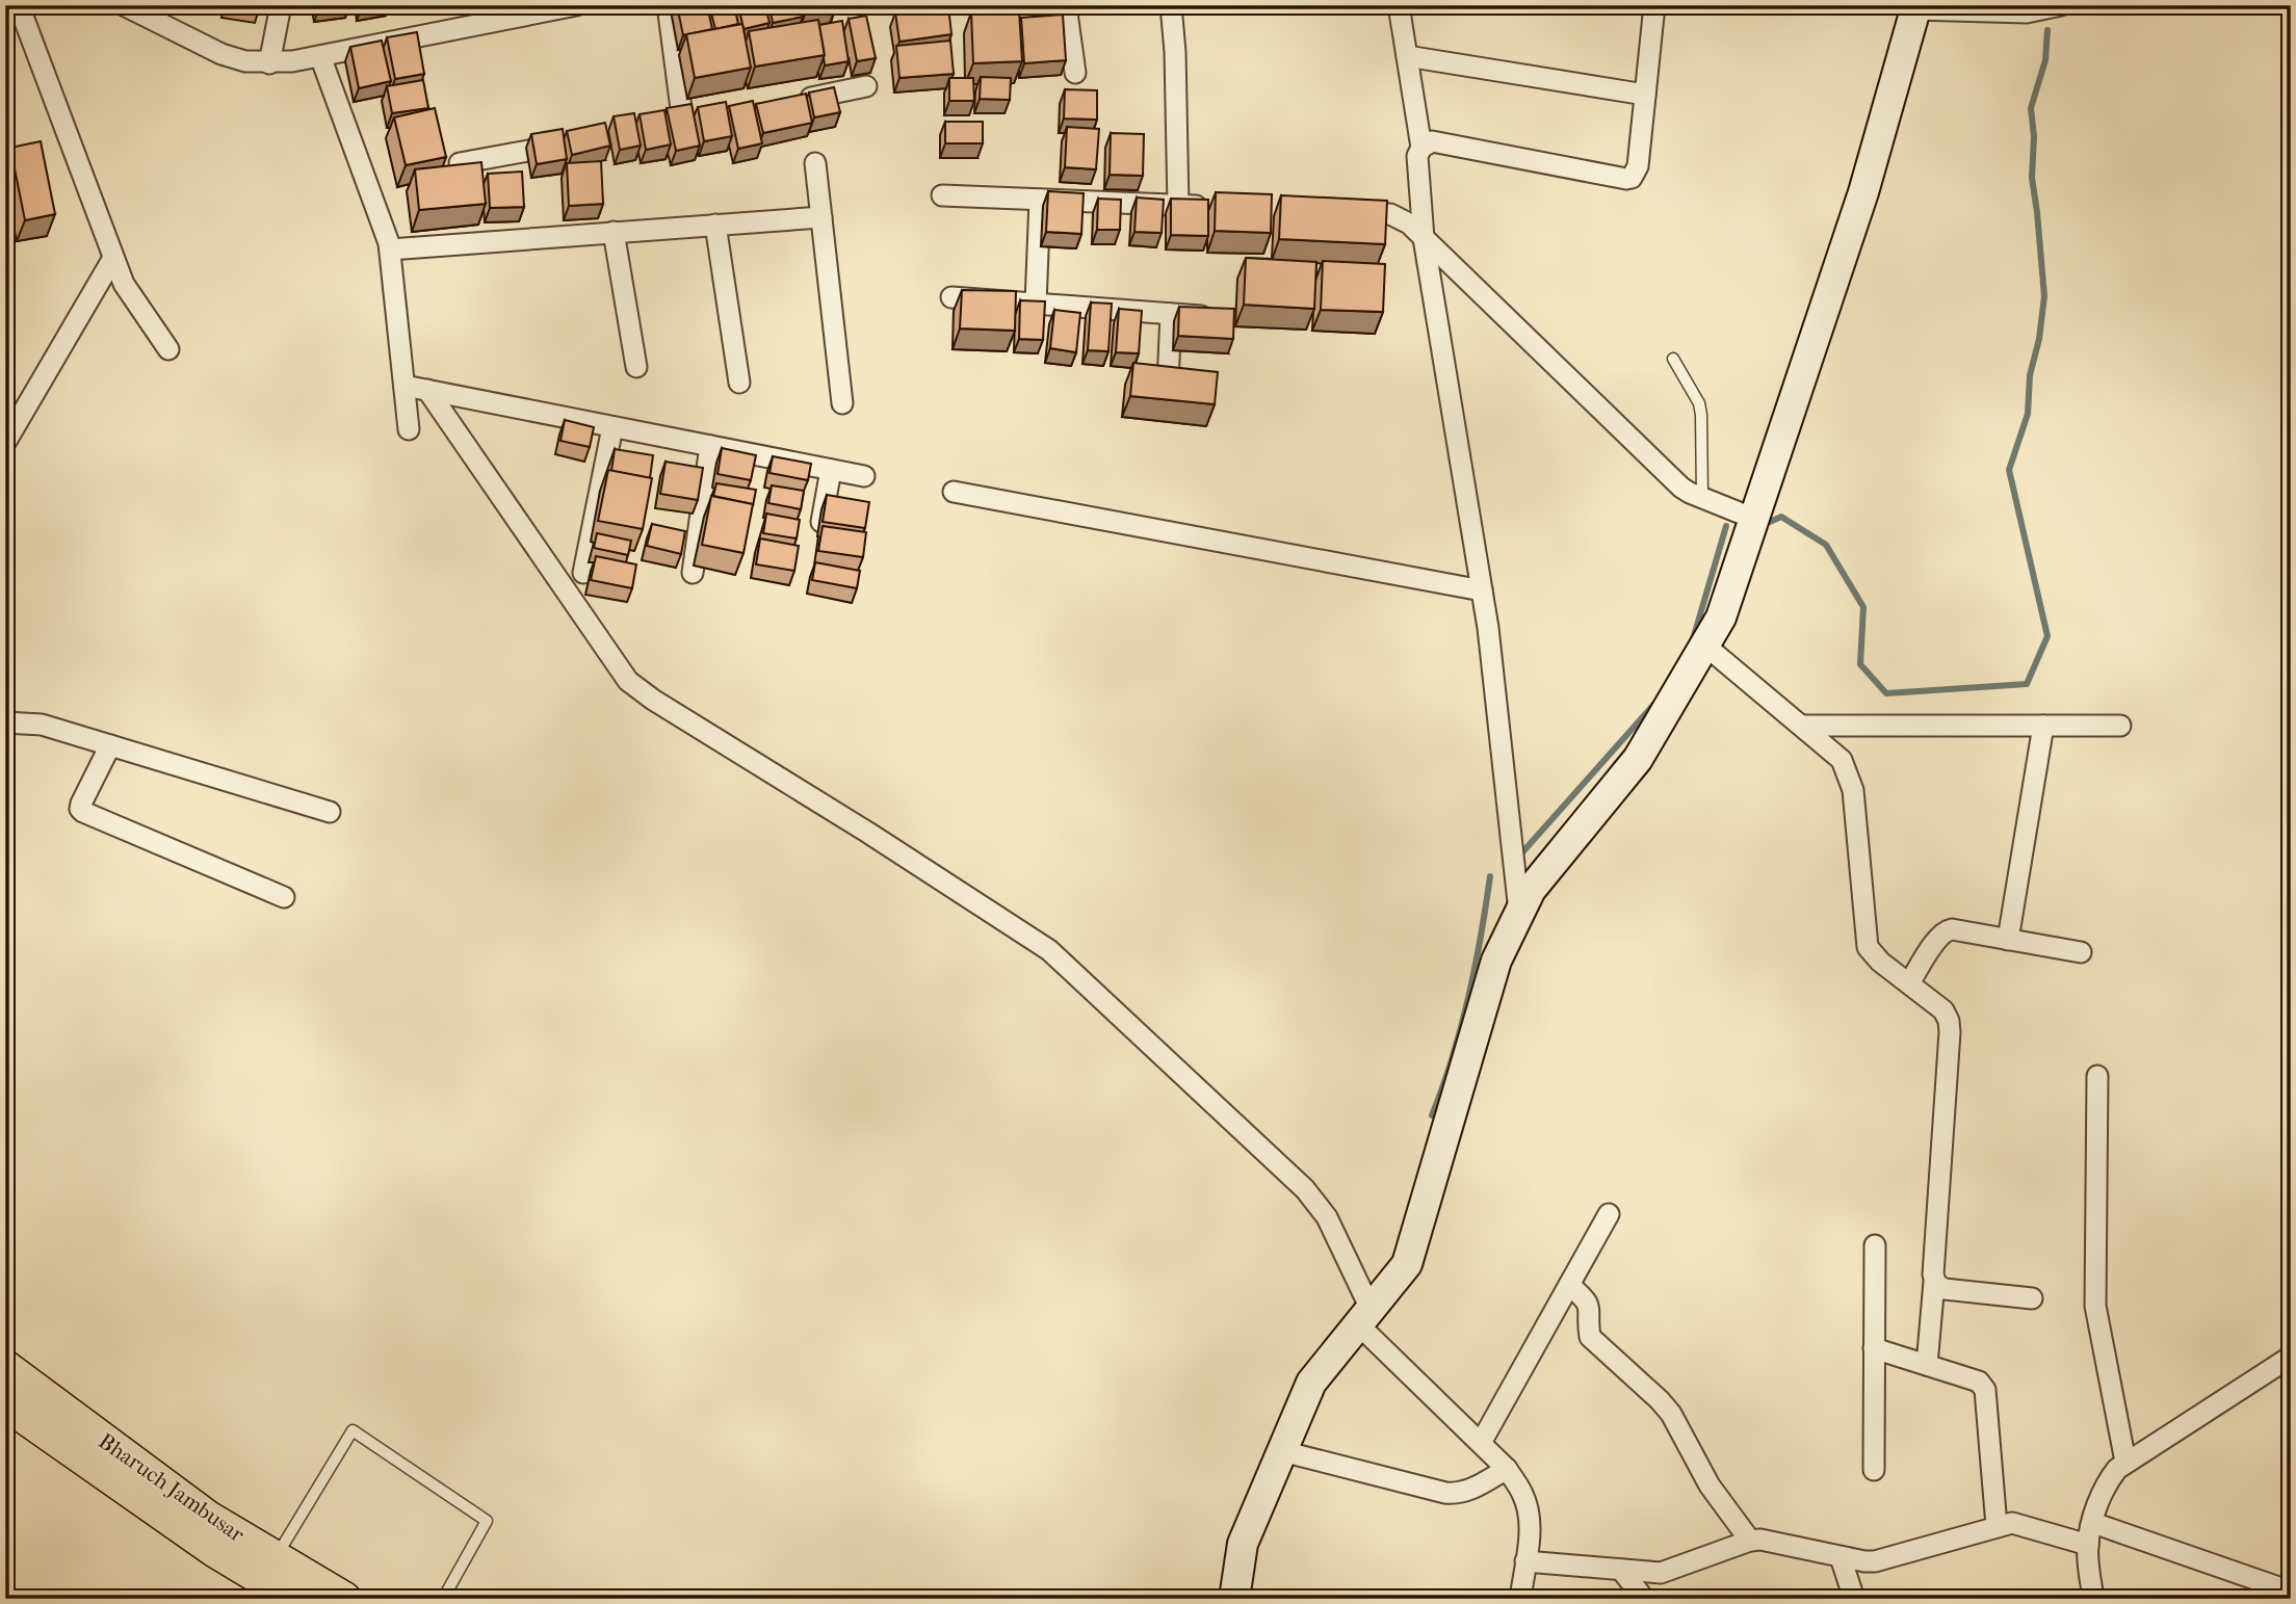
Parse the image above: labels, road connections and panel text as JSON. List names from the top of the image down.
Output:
{
  "streets": {
    "main road": ["Bharuch Jambusar"]
  }
}
